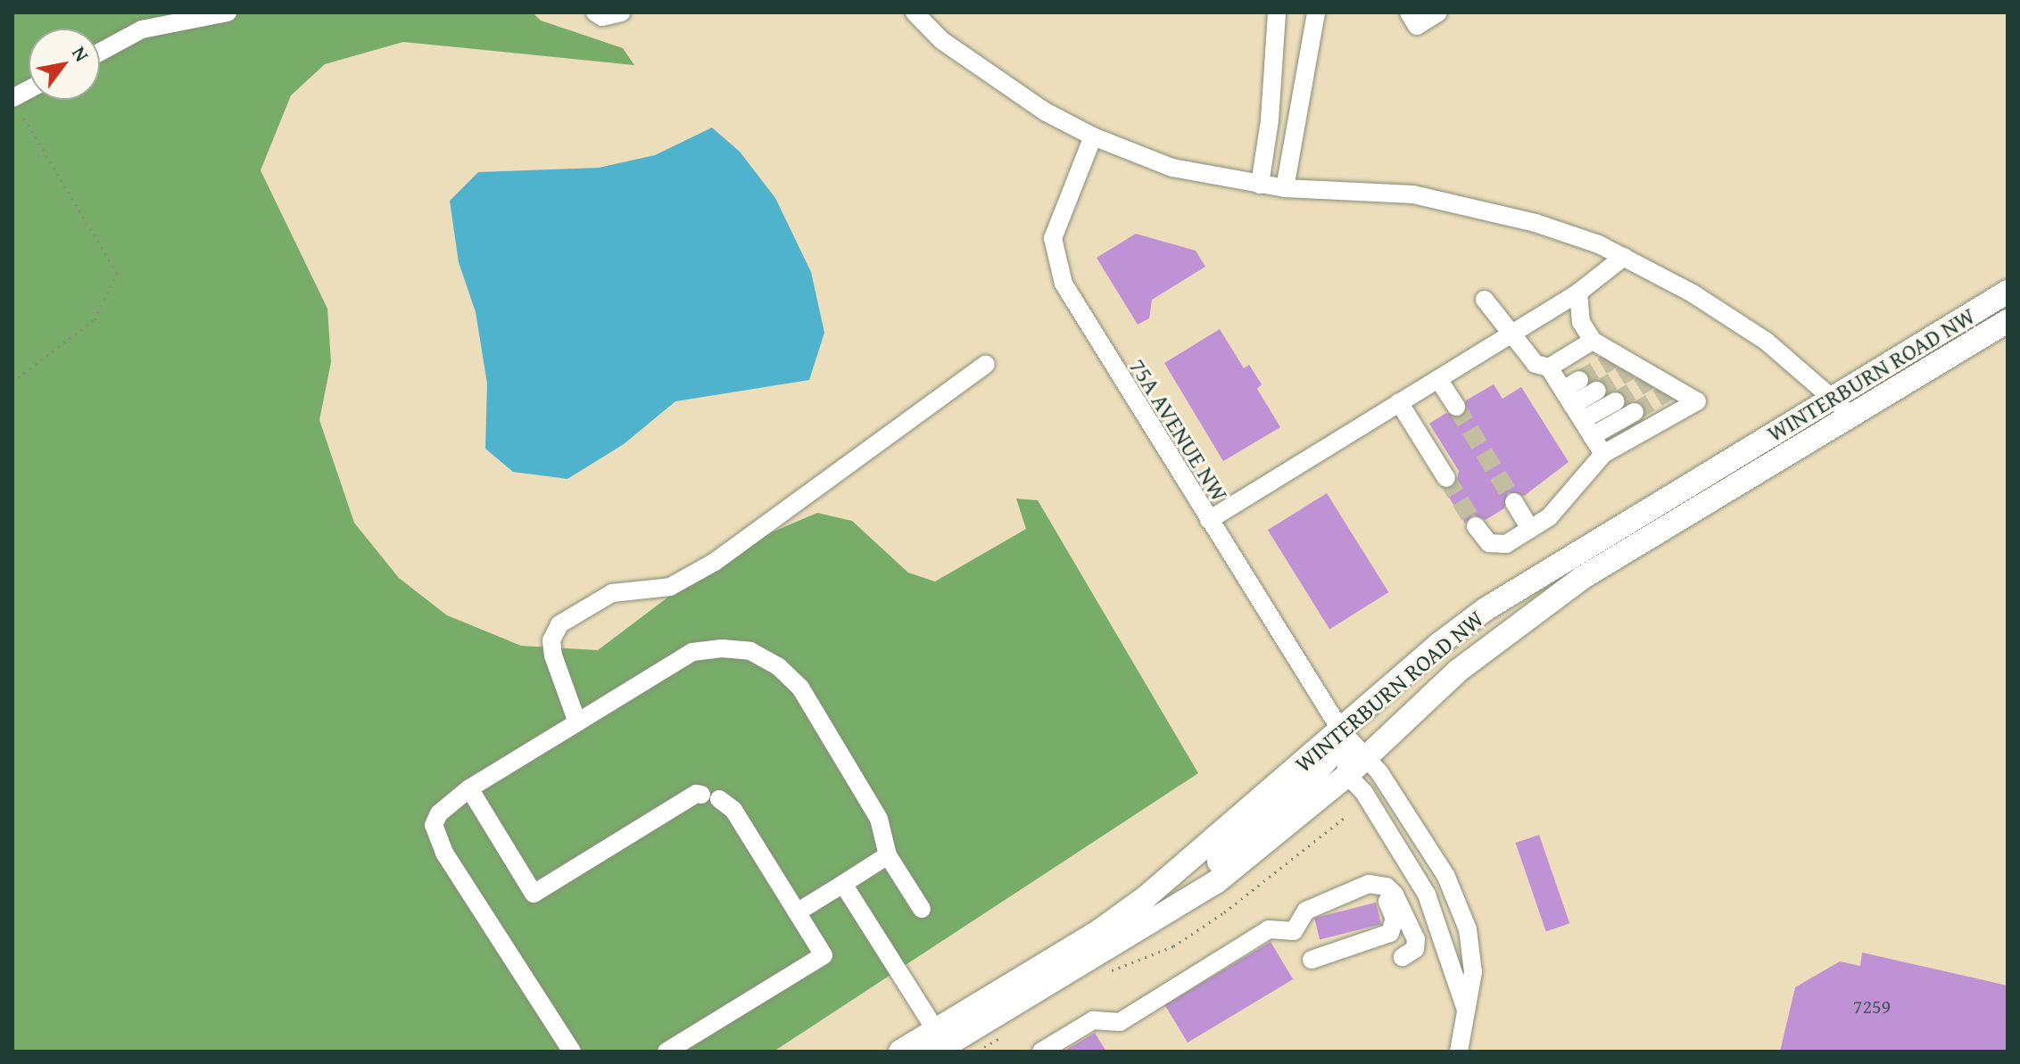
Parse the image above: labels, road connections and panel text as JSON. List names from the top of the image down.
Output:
{
  "streets": {
    "main road": ["WINTERBURN ROAD NW"],
    "street": ["75A AVENUE NW"]
  },
  "crossings": [
    ["WINTERBURN ROAD NW", "75A AVENUE NW"]
  ],
  "house_numbers": ["7259"],
  "north": "top right"
}
